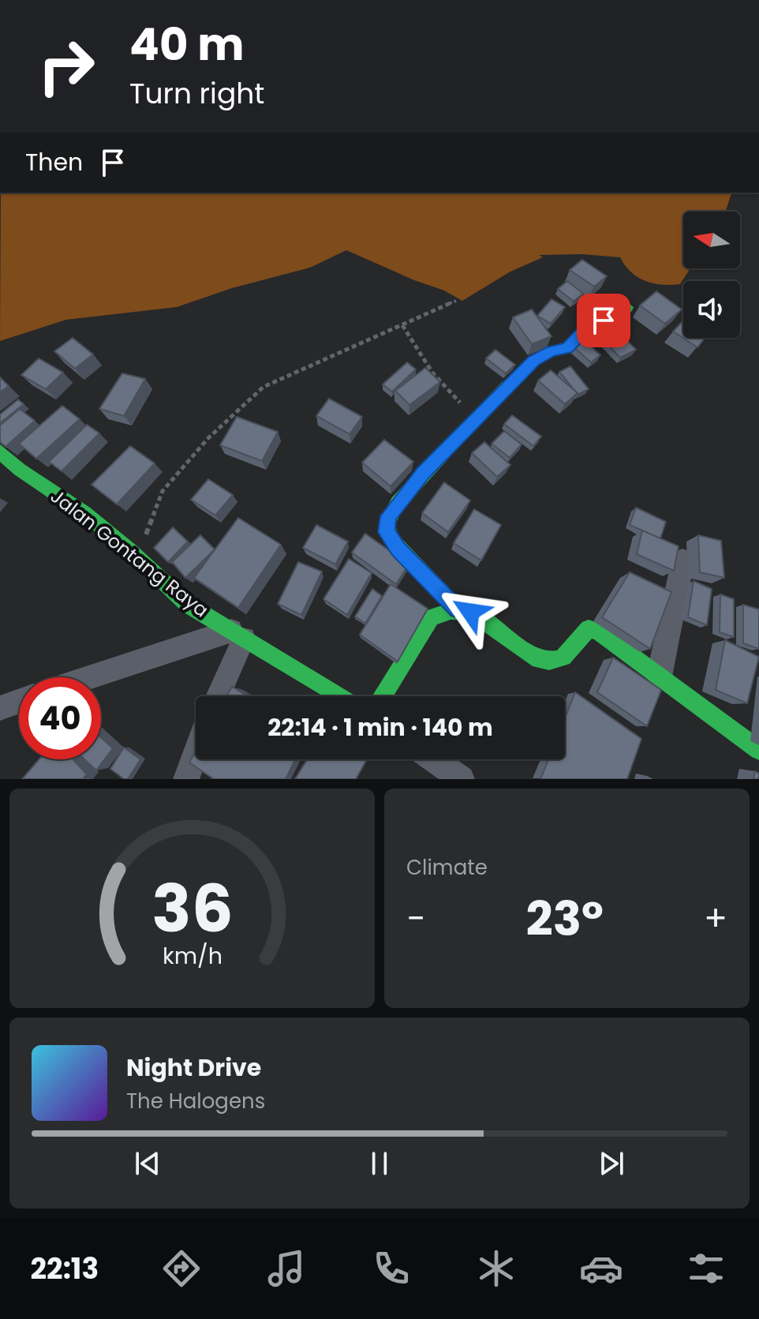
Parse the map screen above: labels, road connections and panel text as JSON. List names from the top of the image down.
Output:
{
  "streets": {
    "street": ["Jalan Gontang Raya"]
  },
  "north": "left",
  "page": {
    "turn": ["40 m", "Turn right"],
    "then": "Then",
    "limit": "40",
    "trip": "22:14 · 1 min · 140 m",
    "tile": "Climate",
    "heat": ["−", "23°", "+"],
    "song": ["Night Drive", "The Halogens"],
    "tabs": "22:13",
    "gauge": ["36", "km/h"]
  }
}
